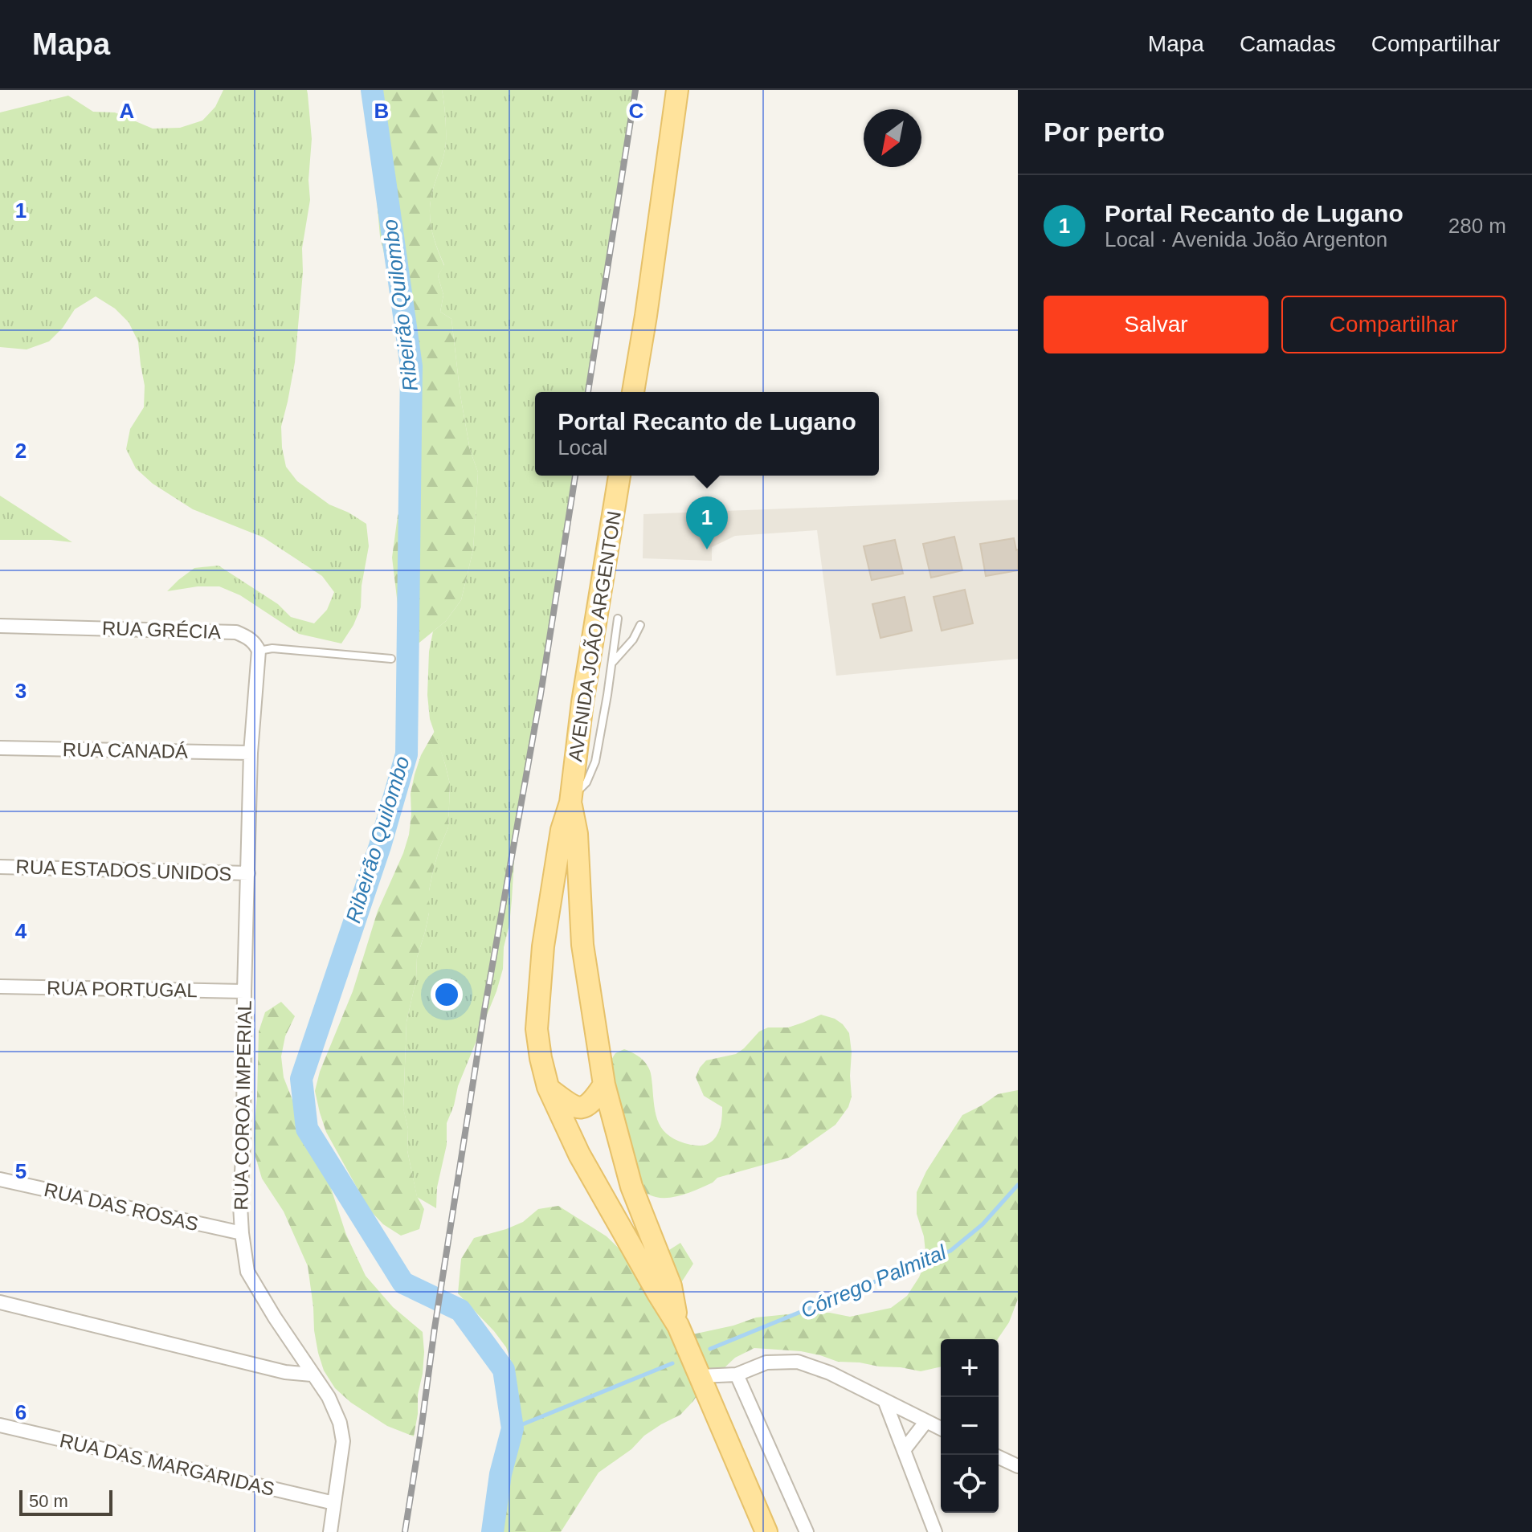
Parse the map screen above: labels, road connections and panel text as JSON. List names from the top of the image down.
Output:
{
  "streets": {
    "main road": ["AVENIDA JOÃO ARGENTON"],
    "street": [
      "RUA GRÉCIA",
      "RUA CANADÁ",
      "RUA ESTADOS UNIDOS",
      "RUA PORTUGAL",
      "RUA COROA IMPERIAL",
      "RUA DAS ROSAS",
      "RUA DAS MARGARIDAS"
    ]
  },
  "crossings": [
    ["RUA GRÉCIA", "RUA COROA IMPERIAL"],
    ["RUA CANADÁ", "RUA COROA IMPERIAL"],
    ["RUA ESTADOS UNIDOS", "RUA COROA IMPERIAL"],
    ["RUA PORTUGAL", "RUA COROA IMPERIAL"],
    ["RUA COROA IMPERIAL", "RUA DAS ROSAS"],
    ["RUA COROA IMPERIAL", "RUA DAS MARGARIDAS"]
  ],
  "water": ["Ribeirão Quilombo", "Córrego Palmital"],
  "scale_bar": "50 m",
  "north": "bottom left",
  "page": {
    "header": "Mapa",
    "nav": ["Mapa", "Camadas", "Compartilhar"],
    "heading": "Por perto",
    "list": [
      {
        "mark": "1",
        "name": "Portal Recanto de Lugano",
        "note": "Local · Avenida João Argenton",
        "value": "280 m"
      }
    ],
    "buttons": ["Salvar", "Compartilhar"],
    "popup": ["Portal Recanto de Lugano", "Local"],
    "pins": "1",
    "map_buttons": ["+", "−"],
    "scale": "50 m"
  },
  "grid": {
    "columns": ["A", "B", "C"],
    "rows": [
      "1",
      "2",
      "3",
      "4",
      "5",
      "6"
    ]
  }
}
